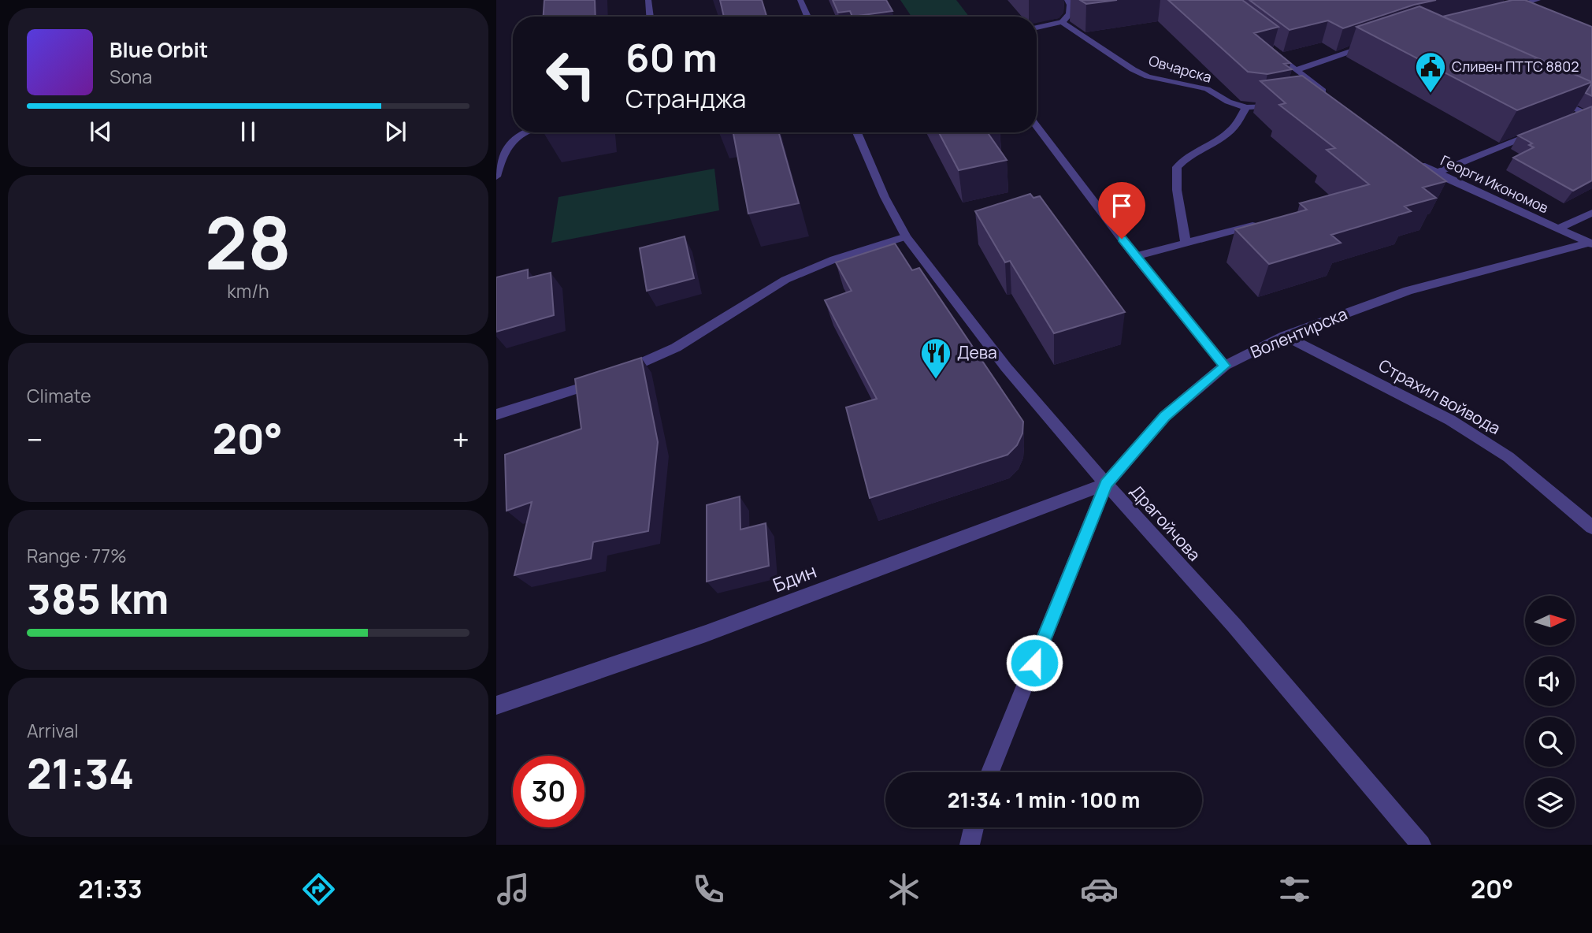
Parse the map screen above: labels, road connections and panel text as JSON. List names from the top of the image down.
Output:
{
  "streets": {
    "street": [
      "Овчарска",
      "Георги Икономов",
      "Волентирска",
      "Страхил войвода",
      "Драгойчова",
      "Бдин"
    ]
  },
  "crossings": [
    ["Георги Икономов", "Волентирска"],
    ["Волентирска", "Страхил войвода"],
    ["Волентирска", "Драгойчова"],
    ["Волентирска", "Бдин"],
    ["Драгойчова", "Бдин"]
  ],
  "places": {
    "public building": ["Сливен ПТТС 8802"],
    "restaurant": ["Дева"]
  },
  "north": "right",
  "page": {
    "turn": ["60 m", "Странджа"],
    "song": ["Blue Orbit", "Sona"],
    "tile": [
      ["28", "km/h"],
      "Climate",
      ["Range · 77%", "385 km"],
      ["Arrival", "21:34"]
    ],
    "heat": ["−", "20°", "+"],
    "limit": "30",
    "trip": "21:34 · 1 min · 100 m",
    "tabs": ["21:33", "20°"]
  }
}
